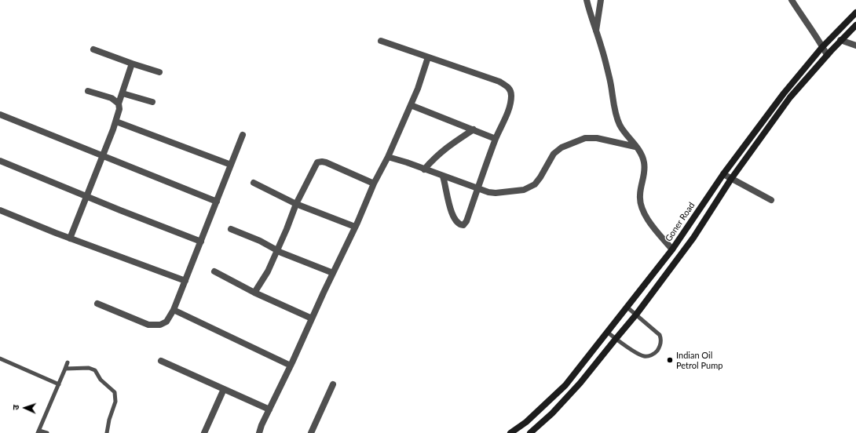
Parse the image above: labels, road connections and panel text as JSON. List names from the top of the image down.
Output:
{
  "streets": {
    "street": ["Goner Road"]
  },
  "places": ["Indian Oil Petrol Pump"],
  "north": "left"
}
